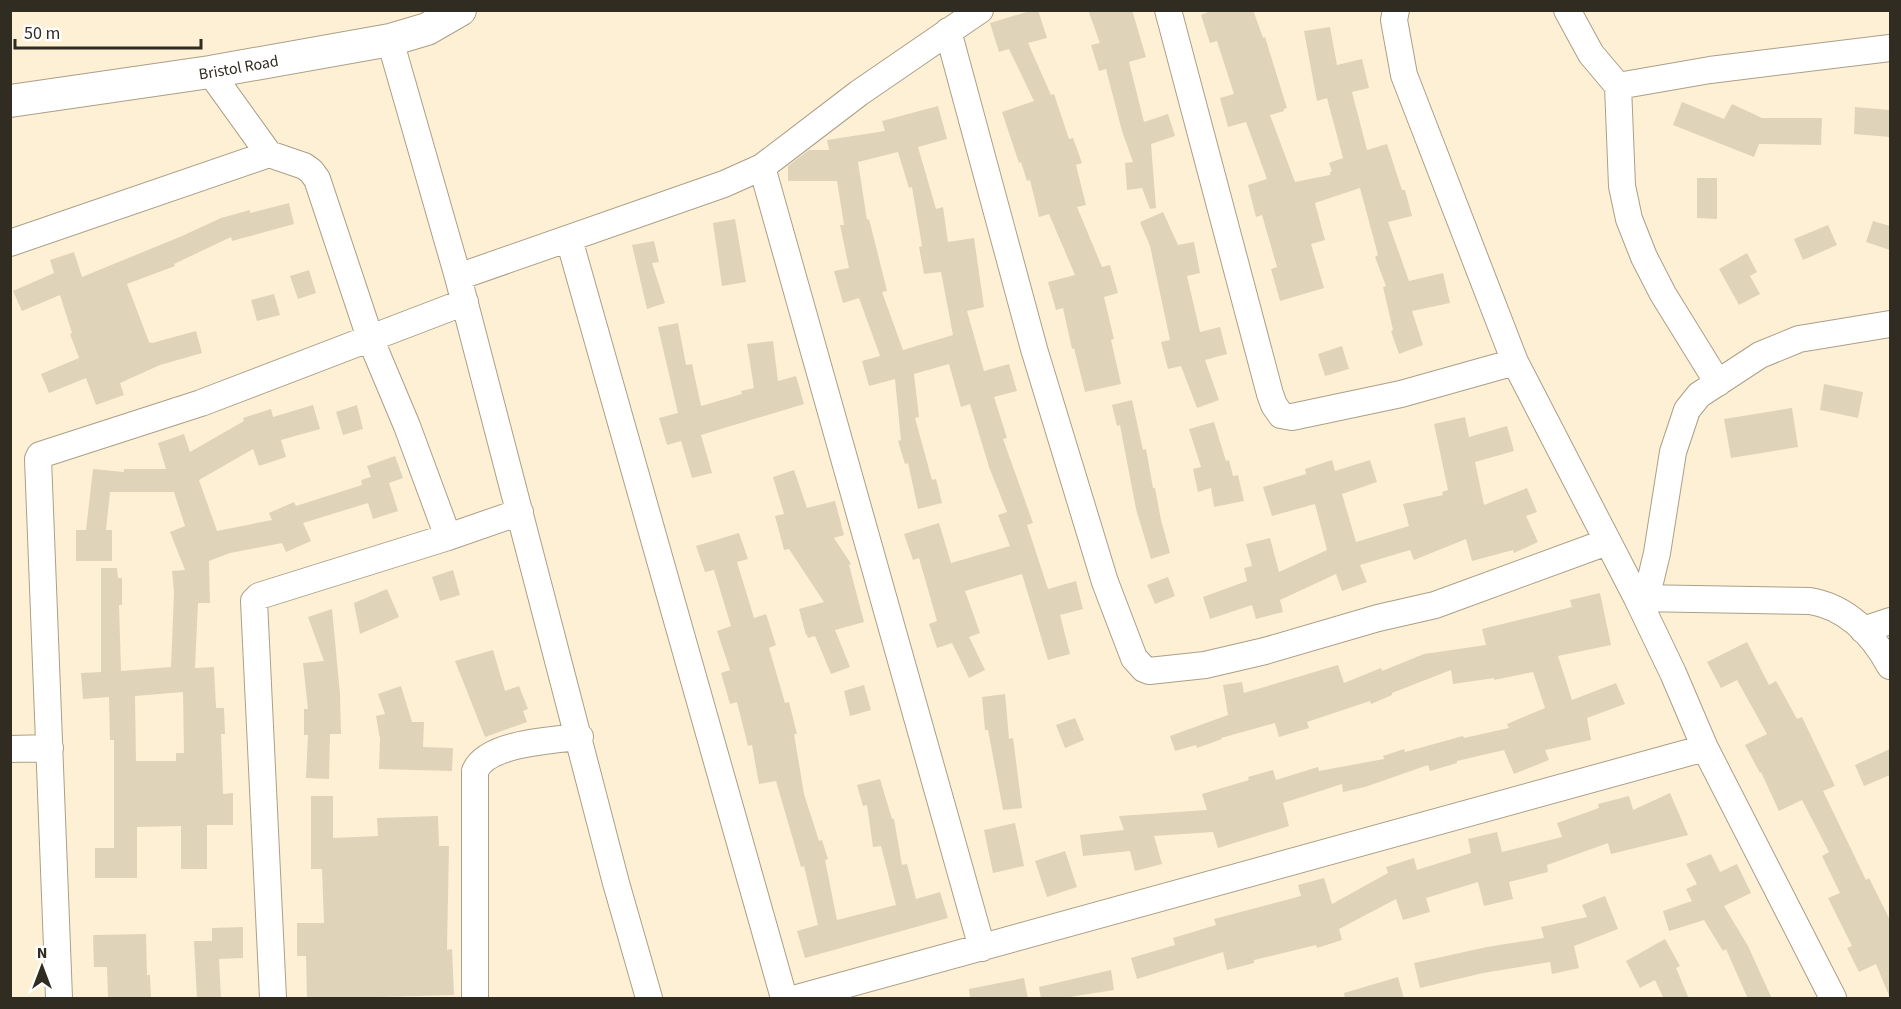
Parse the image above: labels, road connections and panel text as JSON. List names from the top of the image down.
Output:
{
  "streets": {
    "street": ["Bristol Road"]
  },
  "scale_bar": "50 m",
  "north": "top"
}
